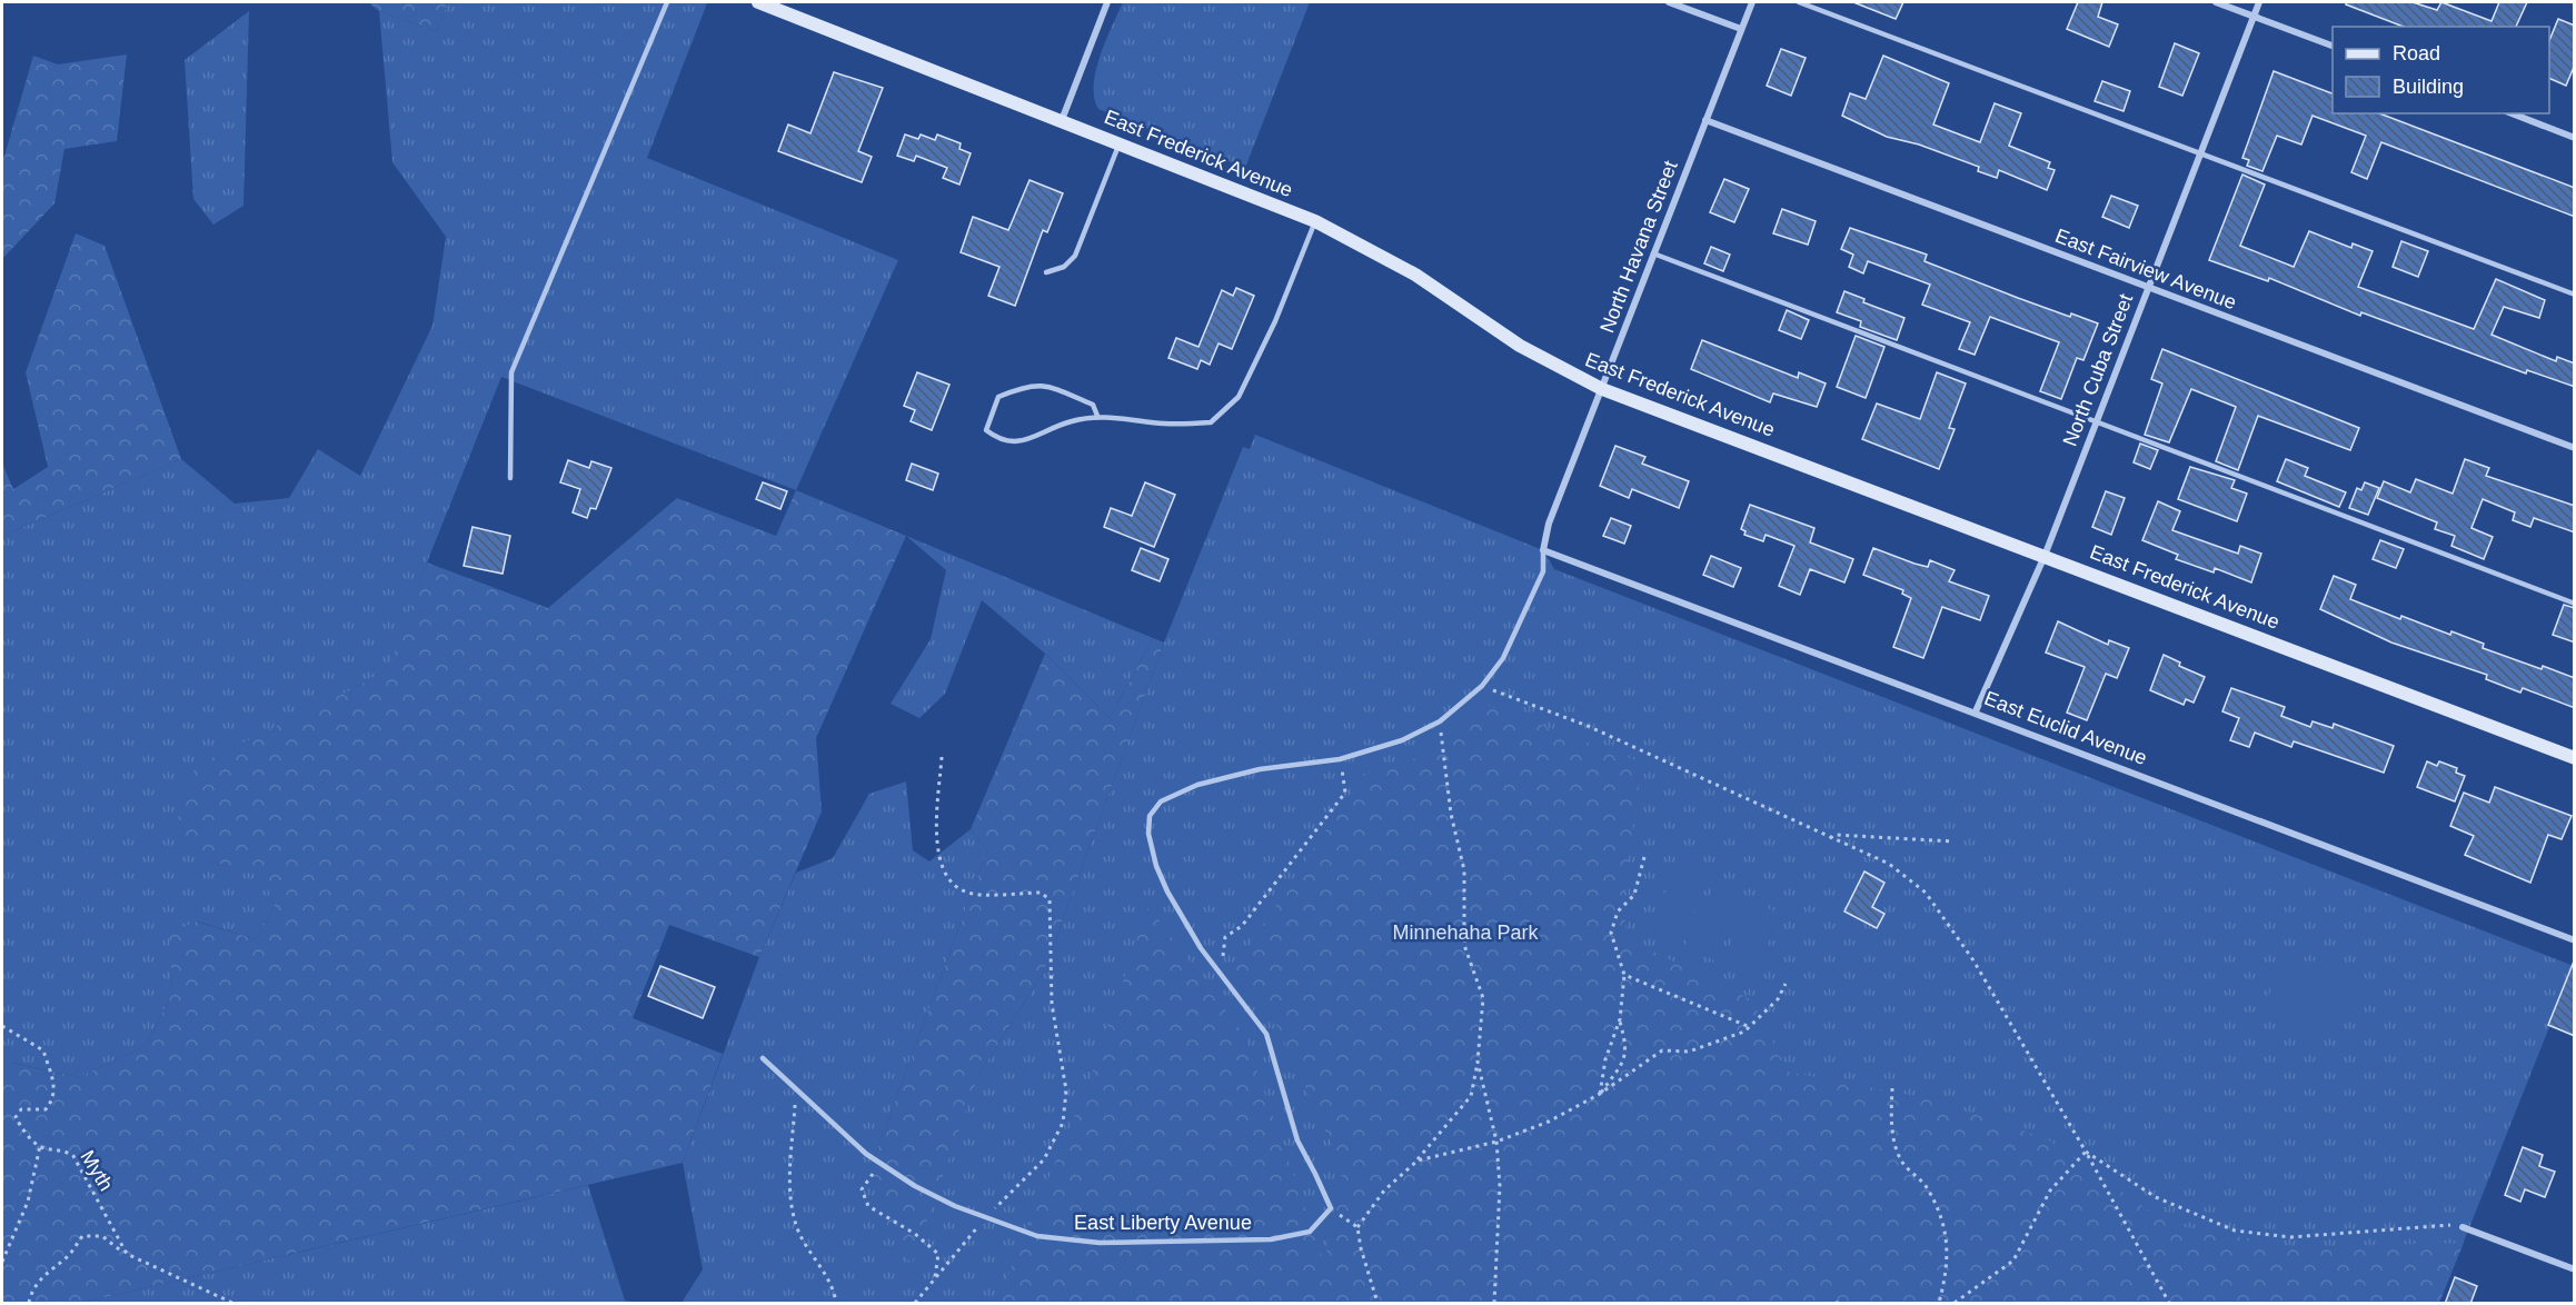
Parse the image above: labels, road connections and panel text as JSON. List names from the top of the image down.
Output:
{
  "streets": {
    "main road": ["East Frederick Avenue"],
    "street": [
      "North Havana Street",
      "East Fairview Avenue",
      "North Cuba Street",
      "East Euclid Avenue"
    ],
    "lane": ["East Liberty Avenue"],
    "path": ["Myth"]
  },
  "crossings": [
    ["East Frederick Avenue", "North Havana Street"],
    ["East Frederick Avenue", "North Cuba Street"],
    ["North Havana Street", "East Fairview Avenue"],
    ["North Havana Street", "East Euclid Avenue"],
    ["North Havana Street", "East Liberty Avenue"],
    ["East Fairview Avenue", "North Cuba Street"],
    ["North Cuba Street", "East Euclid Avenue"]
  ],
  "parks": ["Minnehaha Park"],
  "legend": ["Road", "Building"]
}
